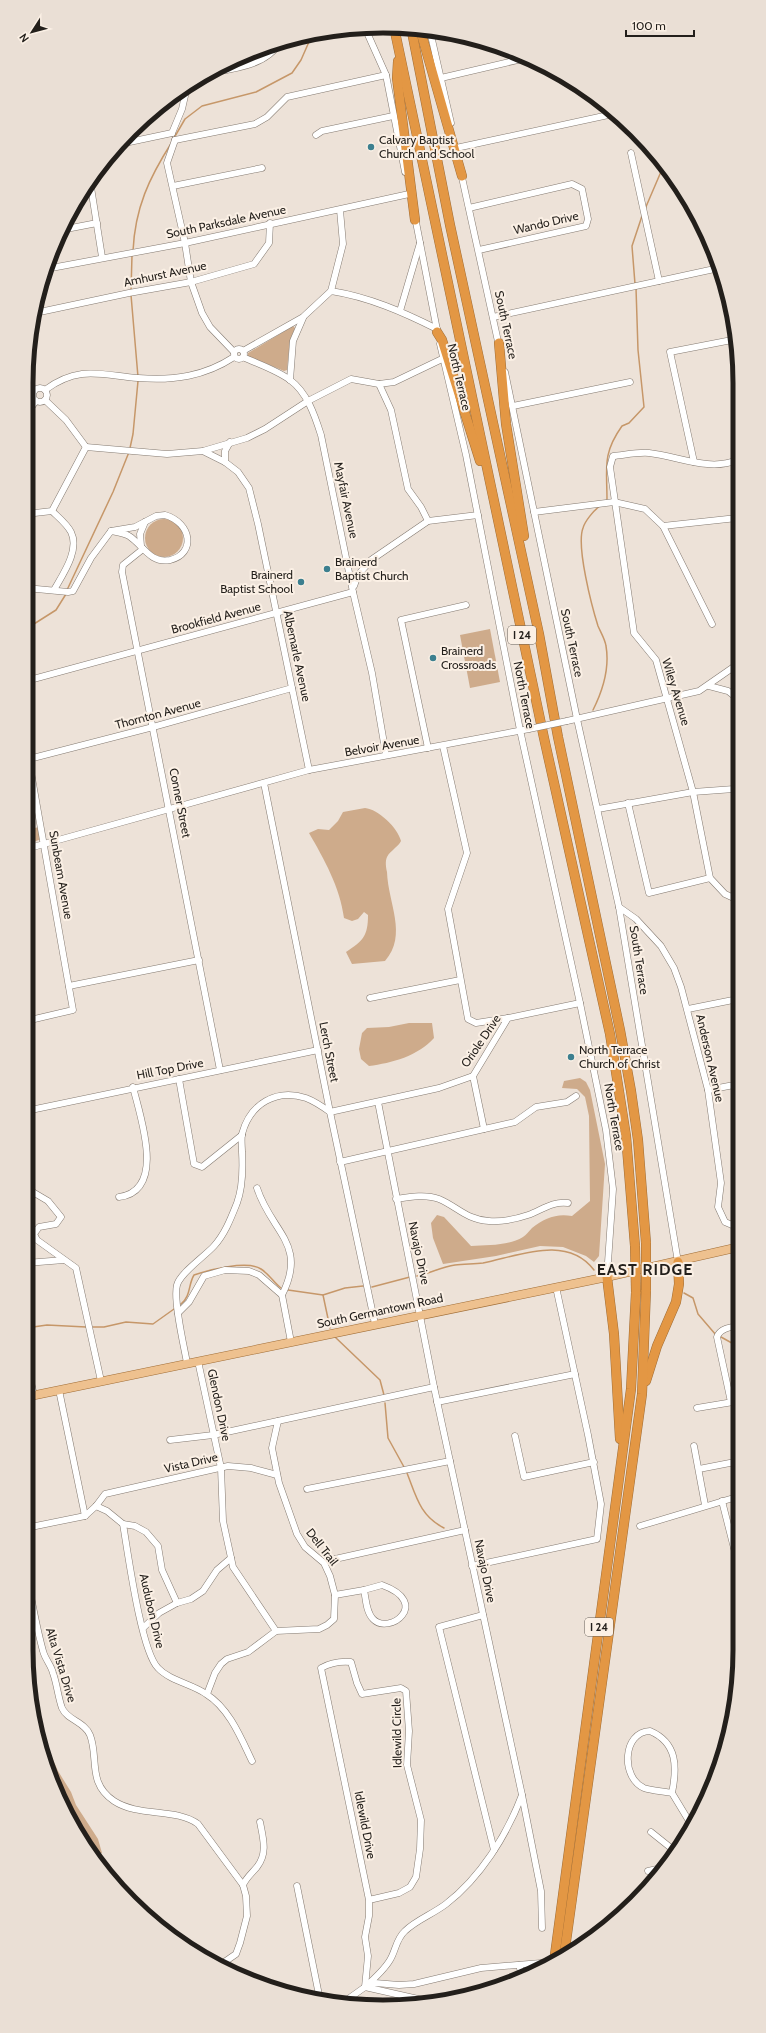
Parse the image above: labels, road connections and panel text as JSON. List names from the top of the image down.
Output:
{
  "streets": {
    "highway": ["I 24"],
    "main road": ["South Germantown Road"],
    "street": [
      "South Parksdale Avenue",
      "Wando Drive",
      "Amhurst Avenue",
      "South Terrace",
      "North Terrace",
      "Mayfair Avenue",
      "Brookfield Avenue",
      "Albemarle Avenue",
      "Wiley Avenue",
      "Thornton Avenue",
      "Belvoir Avenue",
      "Conner Street",
      "Sunbeam Avenue",
      "Oriole Drive",
      "Lerch Street",
      "Anderson Avenue",
      "Hill Top Drive",
      "Navajo Drive",
      "Glendon Drive",
      "Vista Drive",
      "Dell Trail",
      "Audubon Drive",
      "Alta Vista Drive",
      "Idlewild Circle",
      "Idlewild Drive"
    ]
  },
  "crossings": [
    ["South Parksdale Avenue", "Amhurst Avenue"],
    ["South Parksdale Avenue", "North Terrace"],
    ["Wando Drive", "South Terrace"],
    ["South Terrace", "Belvoir Avenue"],
    ["South Terrace", "Anderson Avenue"],
    ["South Terrace", "South Germantown Road"],
    ["North Terrace", "Belvoir Avenue"],
    ["North Terrace", "Oriole Drive"],
    ["North Terrace", "South Germantown Road"],
    ["Mayfair Avenue", "Brookfield Avenue"],
    ["Mayfair Avenue", "Belvoir Avenue"],
    ["Brookfield Avenue", "Albemarle Avenue"],
    ["Brookfield Avenue", "Conner Street"],
    ["Albemarle Avenue", "Thornton Avenue"],
    ["Albemarle Avenue", "Belvoir Avenue"],
    ["Wiley Avenue", "Belvoir Avenue"],
    ["Thornton Avenue", "Conner Street"],
    ["Belvoir Avenue", "Conner Street"],
    ["Belvoir Avenue", "Sunbeam Avenue"],
    ["Belvoir Avenue", "Lerch Street"],
    ["Conner Street", "Hill Top Drive"],
    ["Oriole Drive", "Lerch Street"],
    ["Oriole Drive", "Navajo Drive"],
    ["Lerch Street", "Hill Top Drive"],
    ["Lerch Street", "South Germantown Road"],
    ["Navajo Drive", "South Germantown Road"],
    ["South Germantown Road", "Glendon Drive"],
    ["Glendon Drive", "Vista Drive"],
    ["Glendon Drive", "Dell Trail"],
    ["Vista Drive", "Dell Trail"],
    ["Idlewild Circle", "Idlewild Drive"]
  ],
  "districts": ["EAST RIDGE"],
  "places": [
    "Calvary Baptist Church and School",
    "Brainerd Baptist Church",
    "Brainerd Baptist School",
    "Brainerd Crossroads",
    "North Terrace Church of Christ"
  ],
  "scale_bar": "100 m",
  "north": "bottom left"
}
